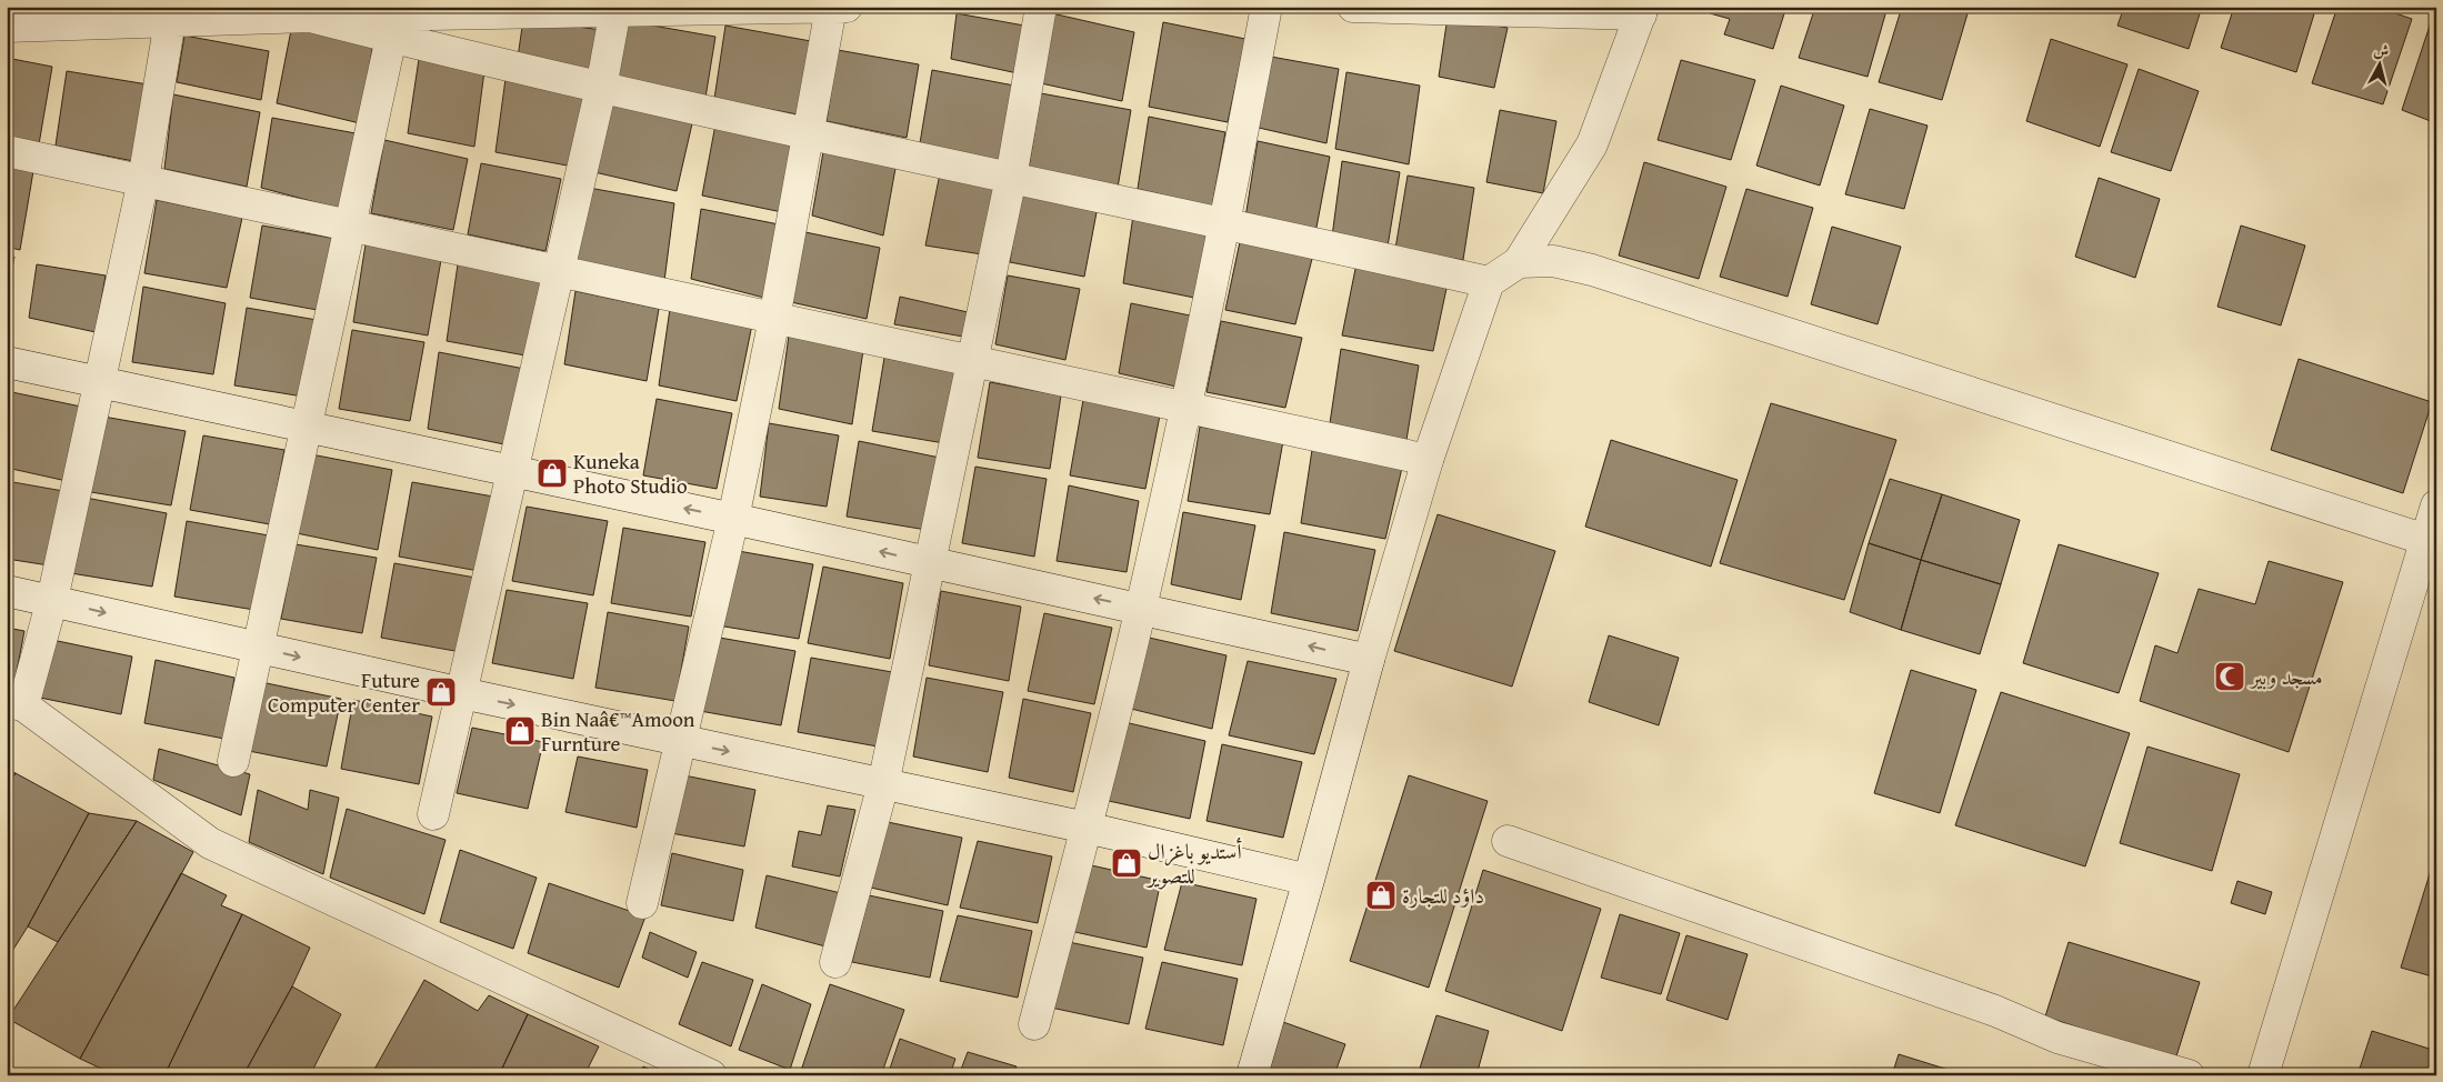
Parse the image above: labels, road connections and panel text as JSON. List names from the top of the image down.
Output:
{
  "places": {
    "shop": [
      "Kuneka Photo Studio",
      "Future Computer Center",
      "Bin Naâ€™Amoon Furnture",
      "أستديو باغزال للتصوير",
      "داؤد للتجارة"
    ],
    "mosque": ["مسجد وبير"]
  },
  "north": "top"
}
